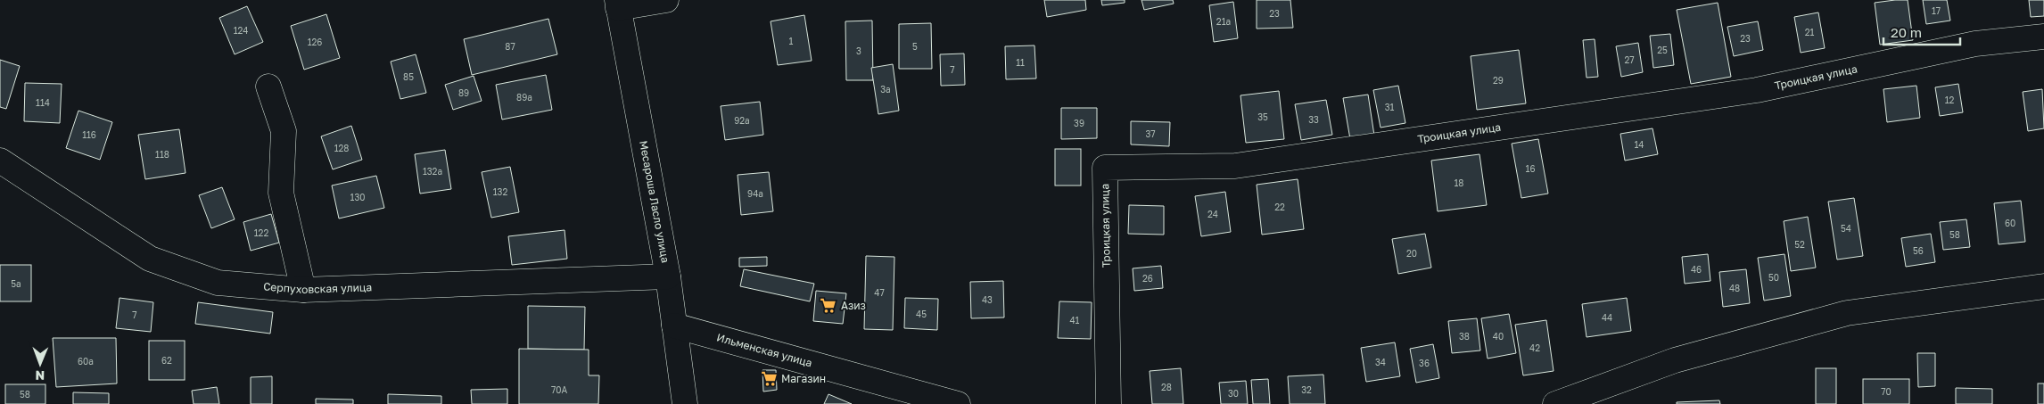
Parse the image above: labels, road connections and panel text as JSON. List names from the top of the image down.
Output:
{
  "streets": {
    "street": [
      "Троицкая улица",
      "Месароша Ласло улица",
      "Серпуховская улица",
      "Ильменская улица"
    ]
  },
  "crossings": [
    ["Месароша Ласло улица", "Серпуховская улица"],
    ["Месароша Ласло улица", "Ильменская улица"]
  ],
  "places": {
    "supermarket": ["Азиз", "Магазин"]
  },
  "house_numbers": [
    "17",
    "23",
    "21а",
    "124",
    "21",
    "23",
    "1",
    "126",
    "87",
    "5",
    "25",
    "3",
    "27",
    "11",
    "7",
    "85",
    "29",
    "3а",
    "89",
    "89а",
    "12",
    "114",
    "31",
    "35",
    "33",
    "92а",
    "39",
    "37",
    "116",
    "14",
    "128",
    "118",
    "16",
    "132а",
    "18",
    "132",
    "94а",
    "130",
    "22",
    "24",
    "60",
    "54",
    "122",
    "58",
    "52",
    "56",
    "20",
    "46",
    "50",
    "26",
    "5а",
    "48",
    "47",
    "43",
    "45",
    "7",
    "44",
    "41",
    "38",
    "40",
    "42",
    "62",
    "60а",
    "34",
    "36",
    "28",
    "70А",
    "32",
    "70",
    "30",
    "58"
  ],
  "scale_bar": "20 m",
  "north": "bottom"
}
